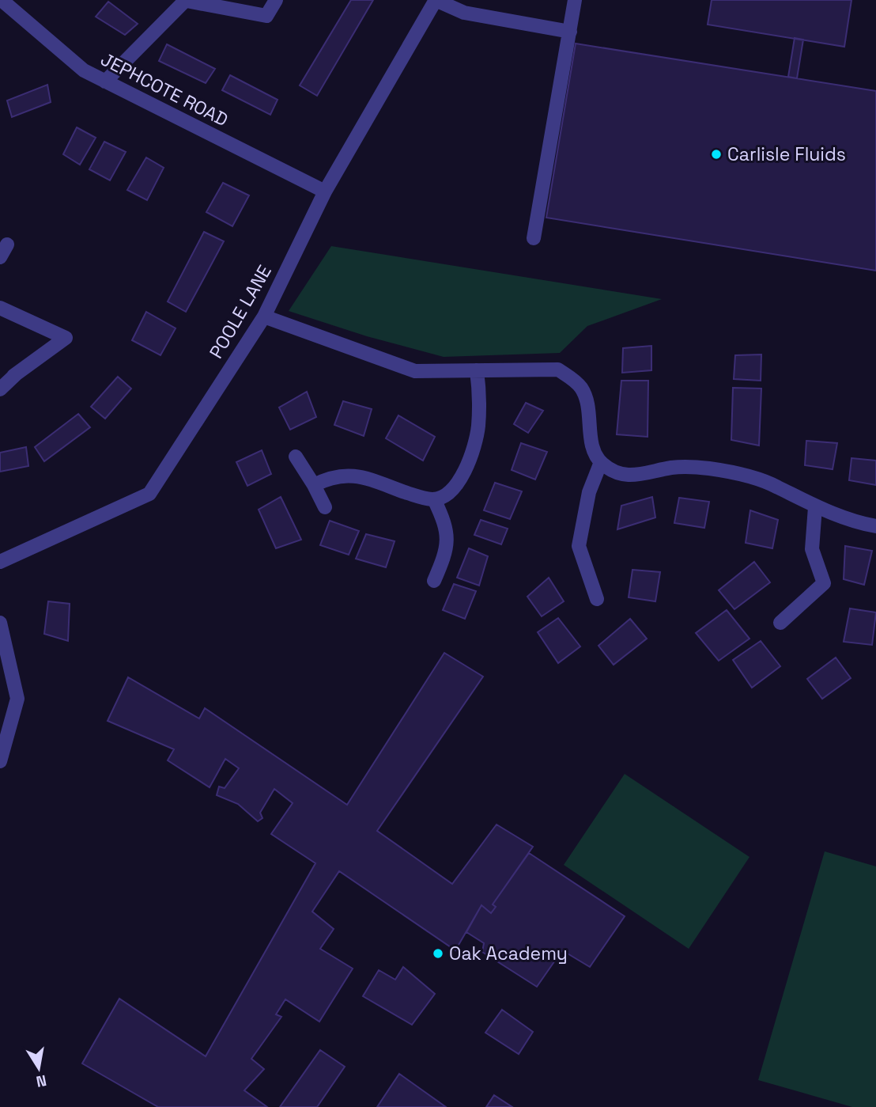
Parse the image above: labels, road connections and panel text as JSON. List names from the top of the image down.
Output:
{
  "streets": {
    "street": ["JEPHCOTE ROAD", "POOLE LANE"]
  },
  "crossings": [
    ["JEPHCOTE ROAD", "POOLE LANE"]
  ],
  "places": ["Carlisle Fluids", "Oak Academy"],
  "north": "bottom"
}
